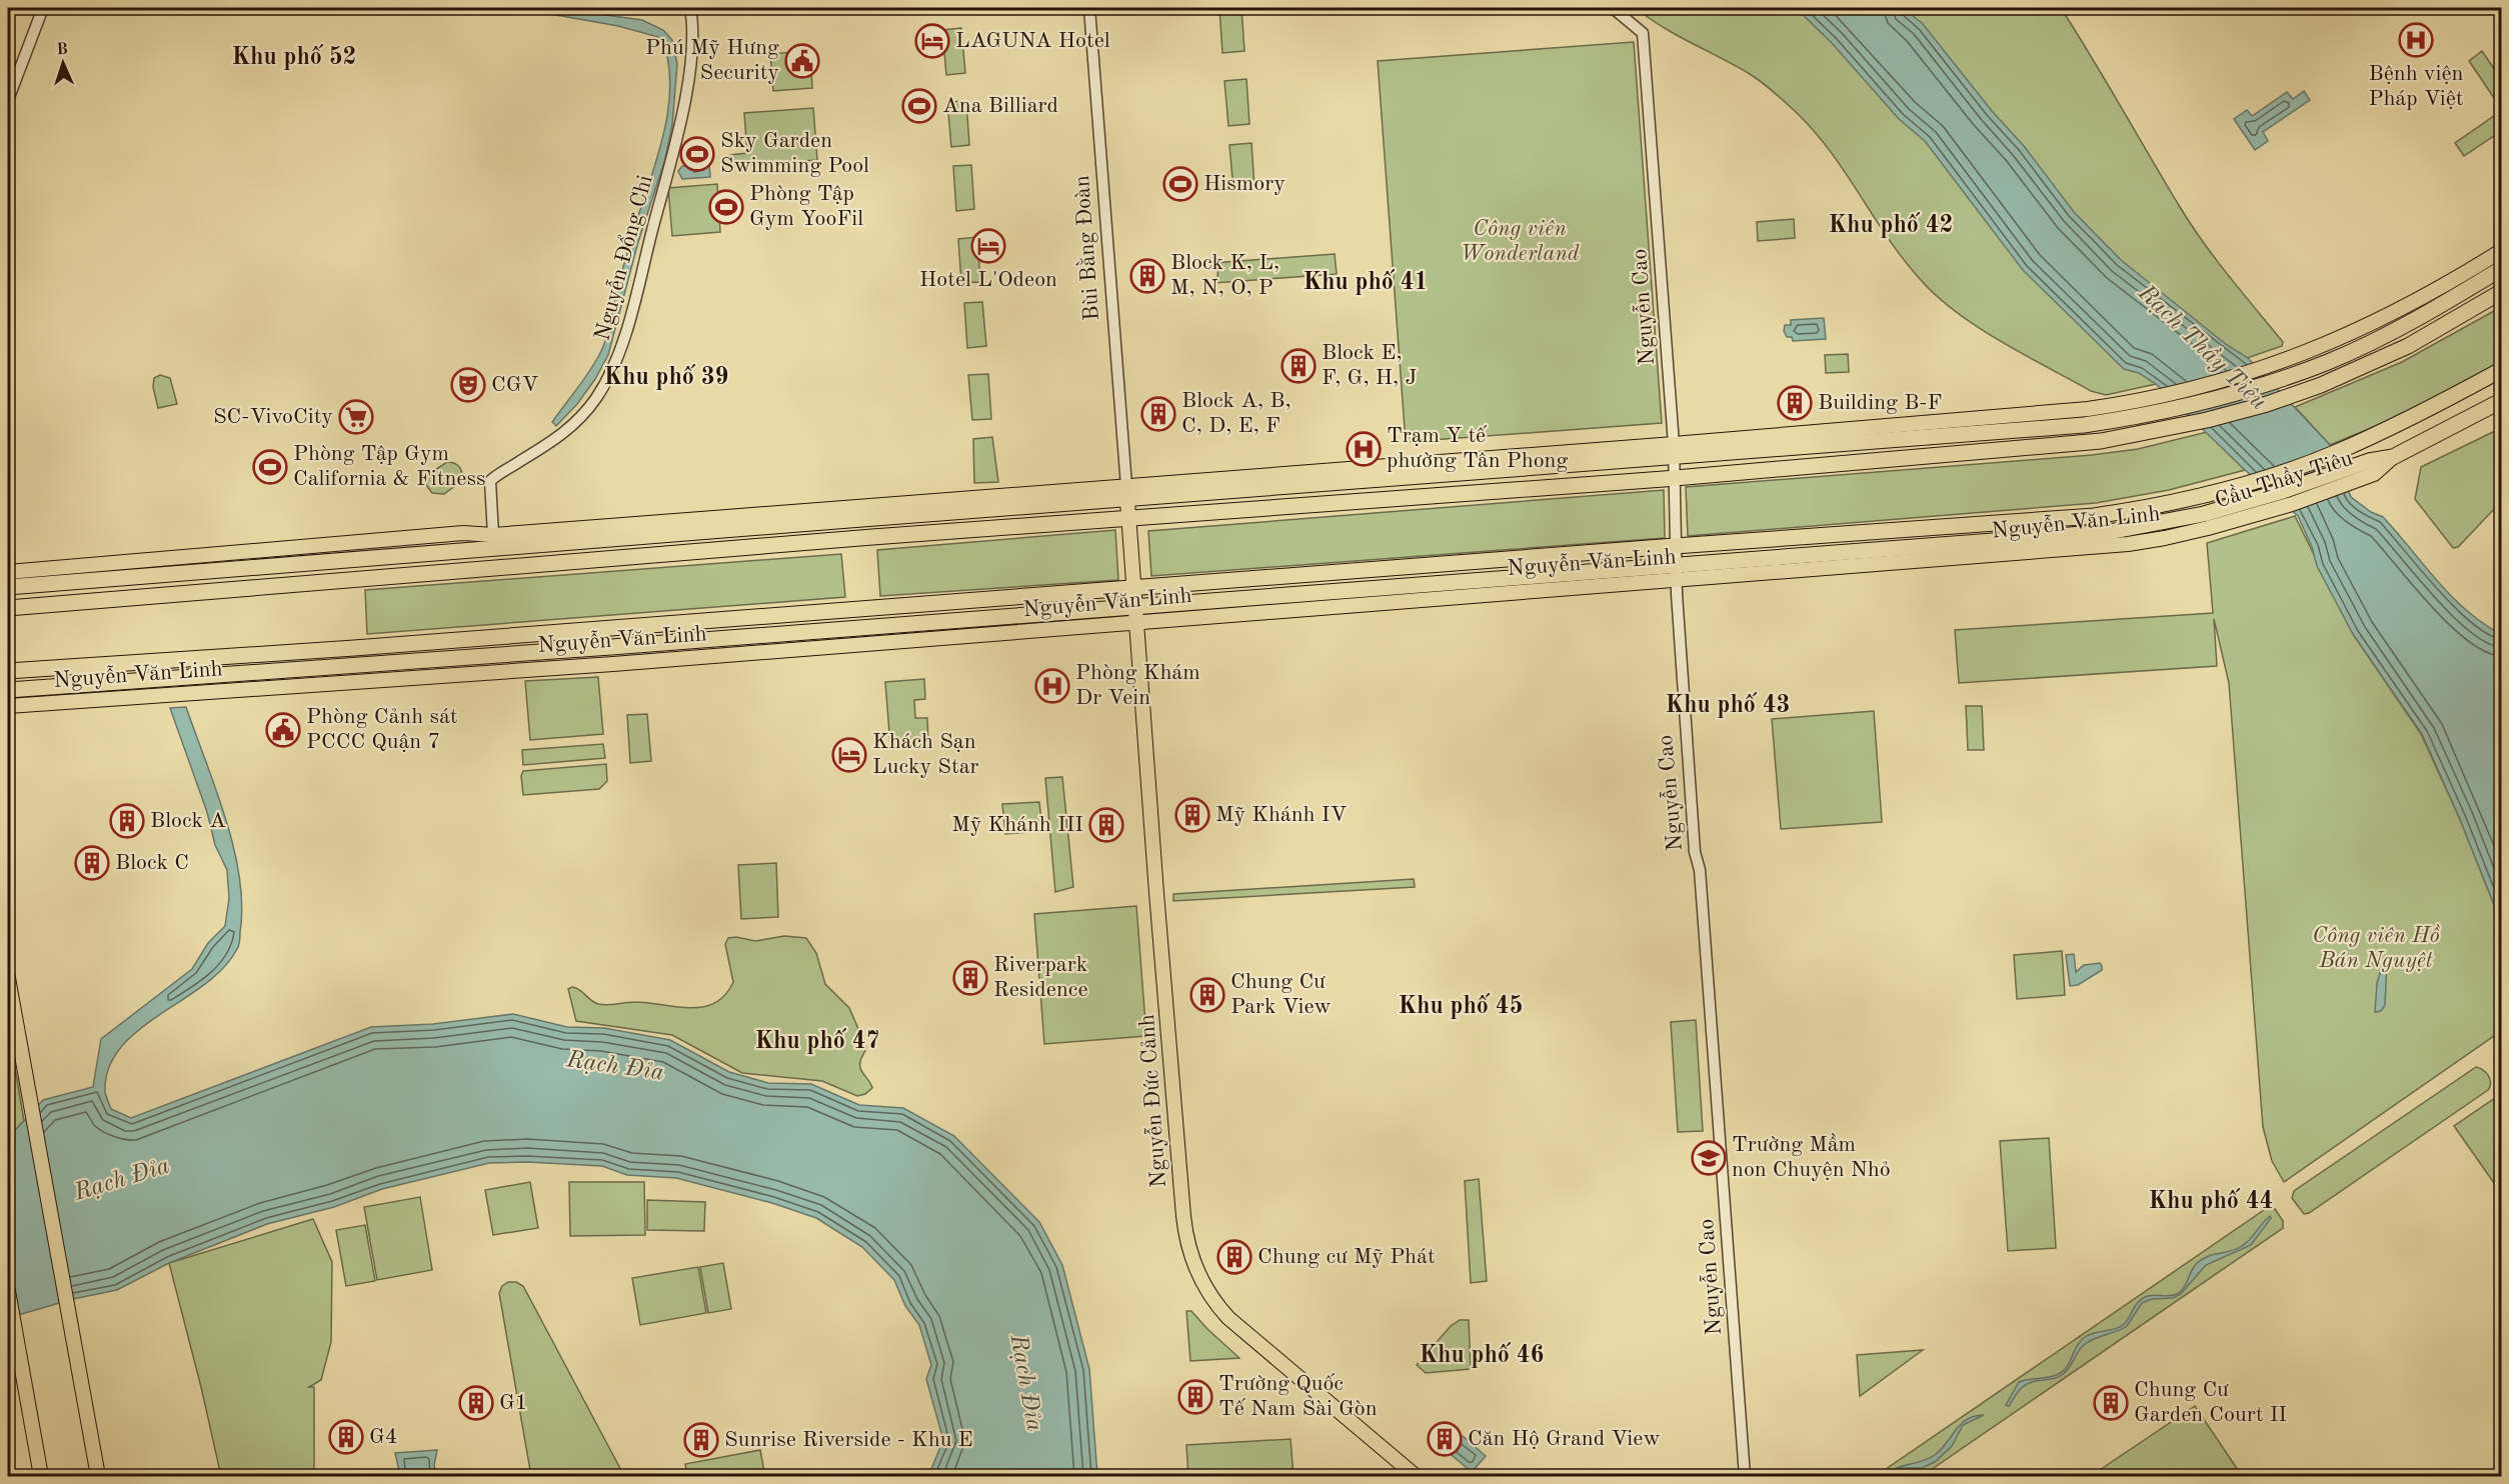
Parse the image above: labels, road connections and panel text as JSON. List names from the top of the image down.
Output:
{
  "streets": {
    "highway": ["Cầu Thầy Tiêu", "Nguyễn Văn Linh"],
    "main road": ["Nguyễn Đức Cảnh"],
    "street": ["Bùi Bằng Đoàn", "Nguyễn Đổng Chi", "Nguyễn Cao"]
  },
  "crossings": [
    ["Bùi Bằng Đoàn", "Nguyễn Đức Cảnh"],
    ["Nguyễn Cao", "Nguyễn Văn Linh"],
    ["Cầu Thầy Tiêu", "Nguyễn Văn Linh"],
    ["Nguyễn Văn Linh", "Nguyễn Đức Cảnh"]
  ],
  "districts": [
    "Khu phố 52",
    "Khu phố 42",
    "Khu phố 41",
    "Khu phố 39",
    "Khu phố 43",
    "Khu phố 45",
    "Khu phố 47",
    "Khu phố 44",
    "Khu phố 46"
  ],
  "water": ["Rạch Thầy Tiêu", "Rạch Đỉa"],
  "parks": ["Công viên Wonderland", "Công viên Hồ Bán Nguyệt"],
  "places": {
    "hospital": ["Bệnh viện Pháp Việt", "Trạm Y tế phường Tân Phong", "Phòng Khám Dr Vein"],
    "hotel": ["LAGUNA Hotel", "Hotel L'Odeon", "Khách Sạn Lucky Star"],
    "public building": ["Phú Mỹ Hưng Security", "Phòng Cảnh sát PCCC Quận 7"],
    "sports": [
      "Ana Billiard",
      "Sky Garden Swimming Pool",
      "Hismory",
      "Phòng Tập Gym YooFil",
      "Phòng Tập Gym California & Fitness"
    ],
    "building": [
      "Block K, L, M, N, O, P",
      "Block E, F, G, H, J",
      "Building B-F",
      "Block A, B, C, D, E, F",
      "Mỹ Khánh IV",
      "Block A",
      "Mỹ Khánh III",
      "Block C",
      "Riverpark Residence",
      "Chung Cư Park View",
      "Chung cư Mỹ Phát",
      "Trường Quốc Tế Nam Sài Gòn",
      "G1",
      "Chung Cư Garden Court II",
      "G4",
      "Căn Hộ Grand View",
      "Sunrise Riverside - Khu E"
    ],
    "theatre": ["CGV"],
    "supermarket": ["SC-VivoCity"],
    "school or university": ["Trường Mầm non Chuyện Nhỏ"]
  },
  "north": "top"
}
